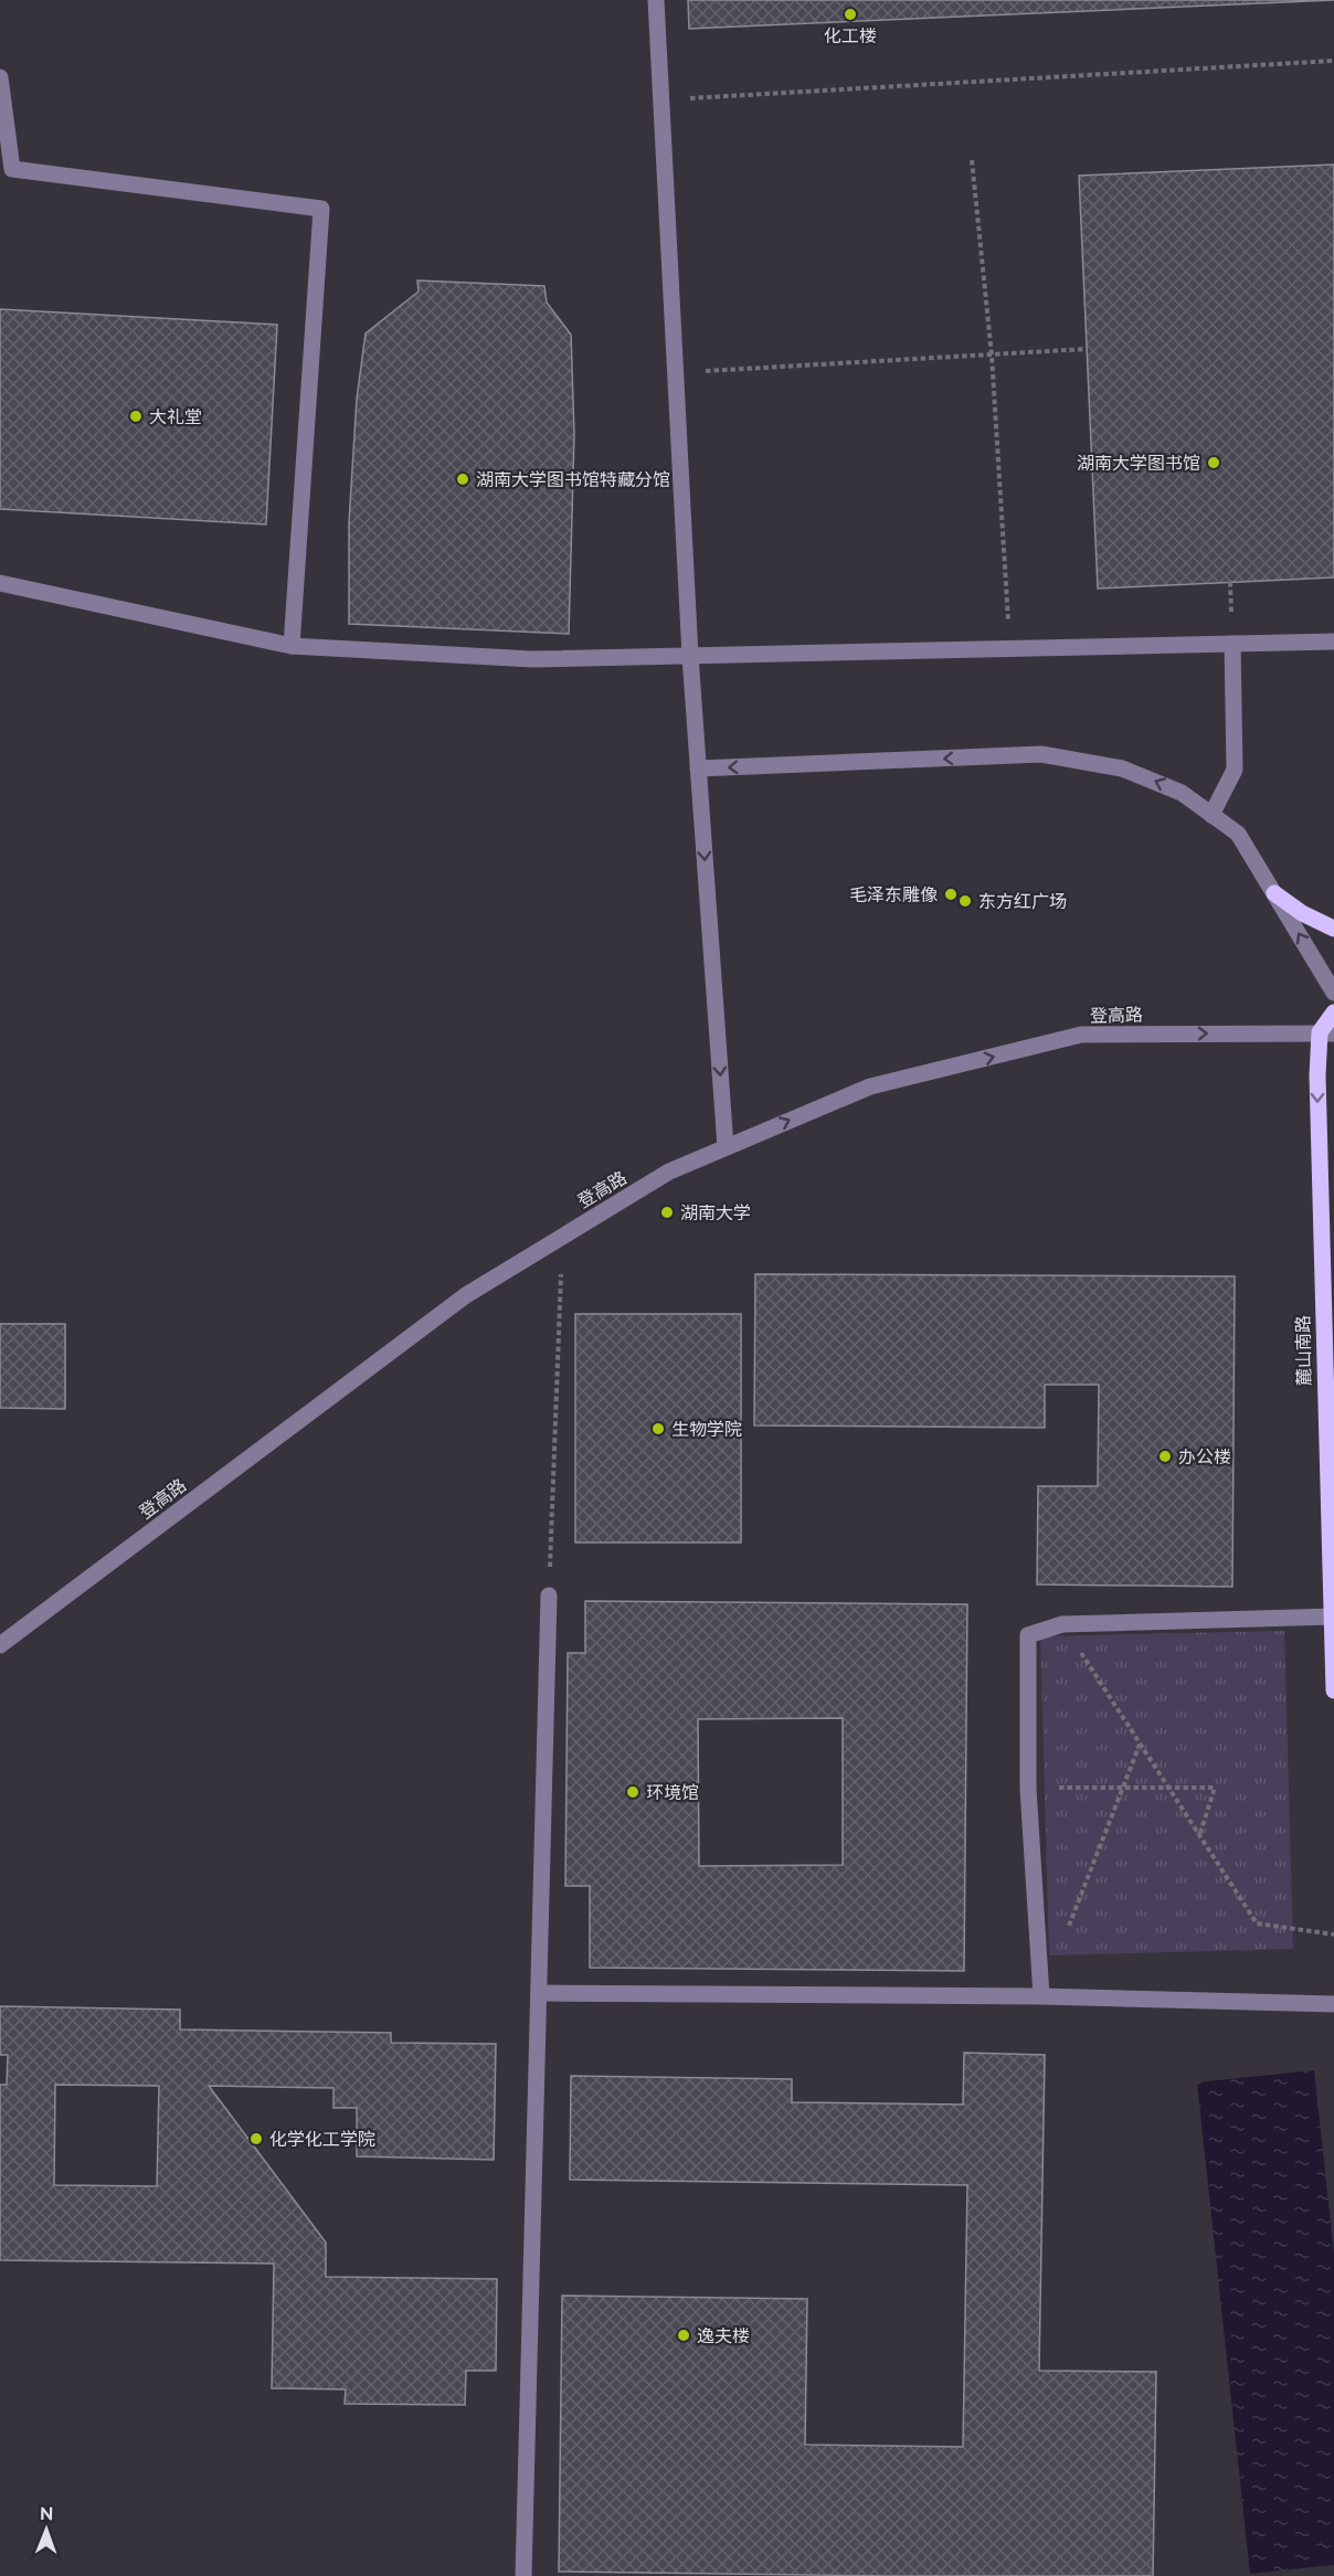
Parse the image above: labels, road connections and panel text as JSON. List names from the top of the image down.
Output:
{
  "streets": {
    "main road": ["麓山南路"],
    "street": ["登高路"]
  },
  "crossings": [
    ["登高路", "麓山南路"]
  ],
  "one_way": ["登高路", "麓山南路"],
  "places": [
    "化工楼",
    "大礼堂",
    "湖南大学图书馆",
    "湖南大学图书馆特藏分馆",
    "毛泽东雕像",
    "东方红广场",
    "湖南大学",
    "生物学院",
    "办公楼",
    "环境馆",
    "化学化工学院",
    "逸夫楼"
  ],
  "north": "top"
}
